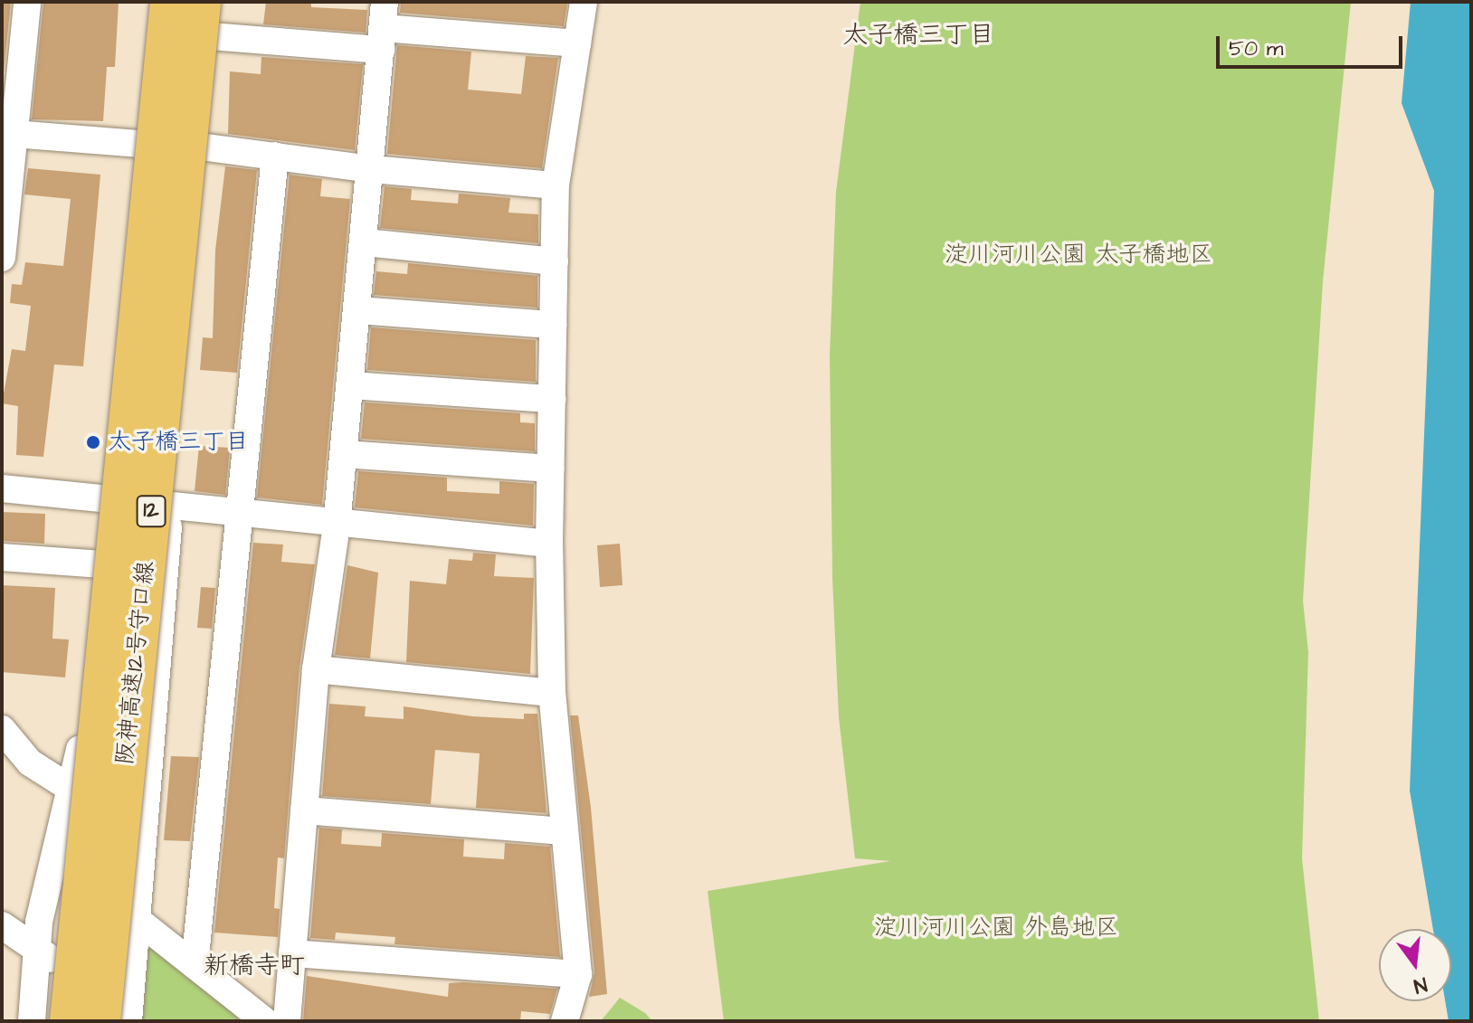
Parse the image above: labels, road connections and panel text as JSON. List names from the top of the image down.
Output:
{
  "streets": {
    "highway": ["12", "阪神高速12号守口線"]
  },
  "districts": ["太子橋三丁目", "新橋寺町"],
  "parks": ["淀川河川公園 太子橋地区", "淀川河川公園 外島地区"],
  "places": ["太子橋三丁目"],
  "scale_bar": "50 m",
  "north": "bottom"
}
